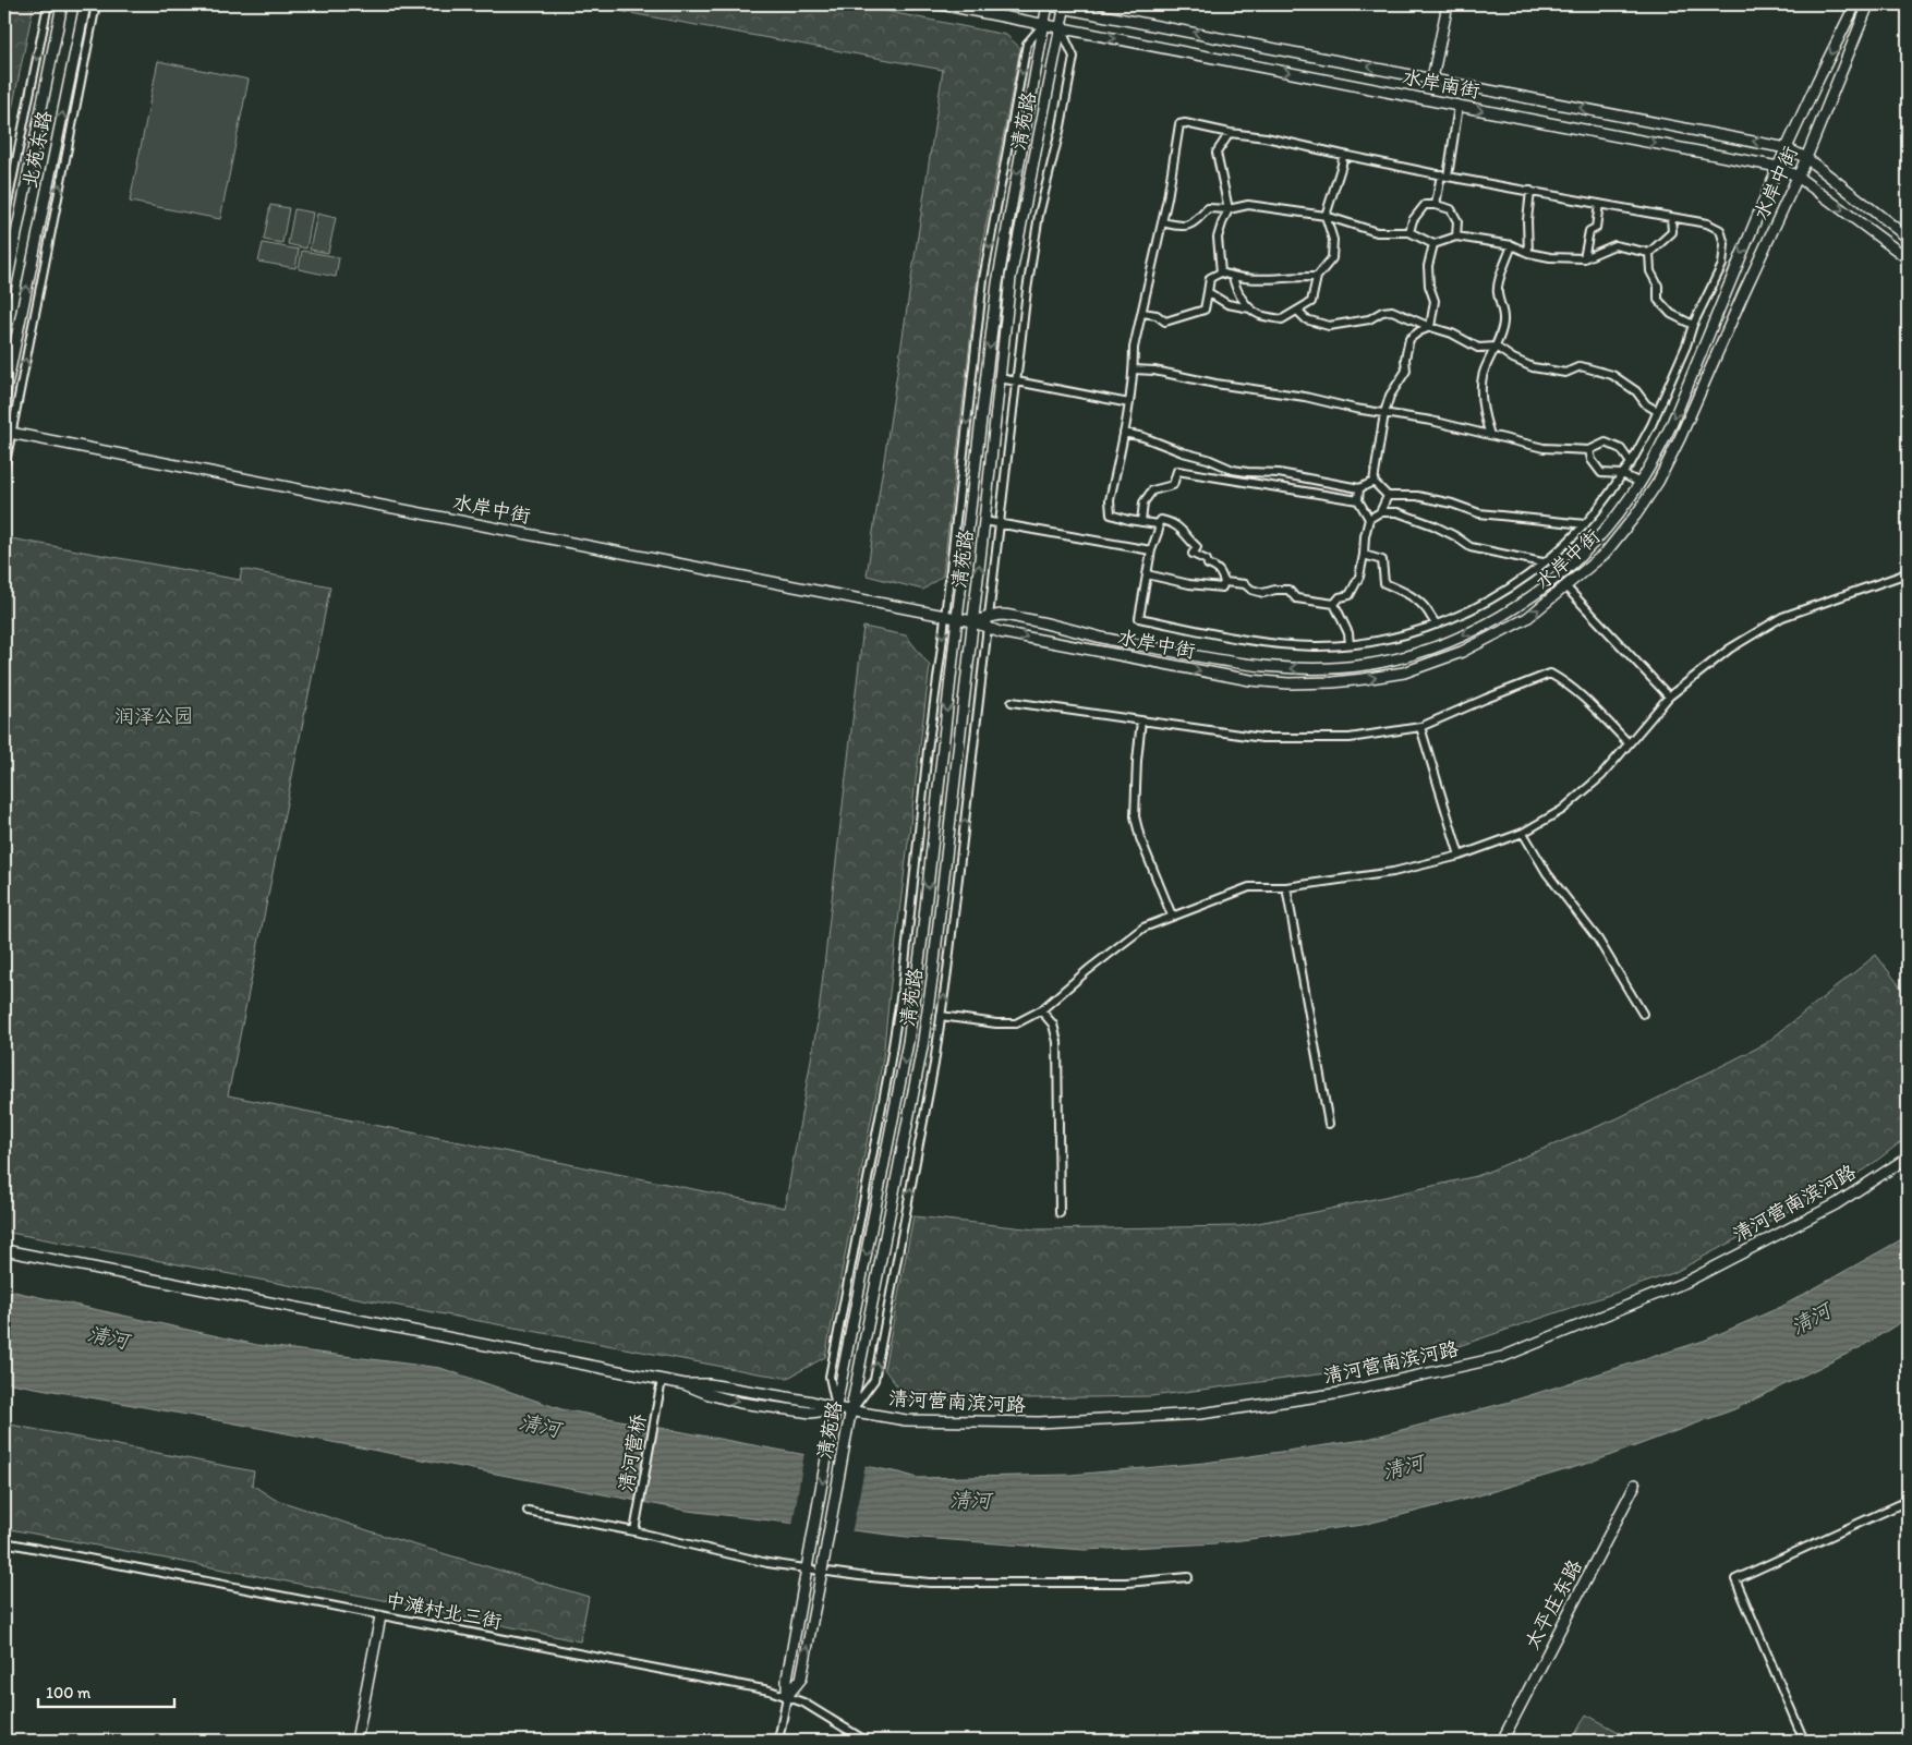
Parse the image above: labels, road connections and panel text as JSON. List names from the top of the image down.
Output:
{
  "streets": {
    "street": [
      "水岸南街",
      "清苑路",
      "北苑东路",
      "水岸中街",
      "清河营南滨河路",
      "清河营桥",
      "太平庄东路",
      "中滩村北三街"
    ]
  },
  "crossings": [
    ["水岸南街", "清苑路"],
    ["水岸南街", "水岸中街"],
    ["清苑路", "水岸中街"],
    ["清苑路", "清河营南滨河路"],
    ["清苑路", "清河营桥"],
    ["清苑路", "中滩村北三街"]
  ],
  "water": ["清河"],
  "parks": ["润泽公园"],
  "scale_bar": "100 m"
}
